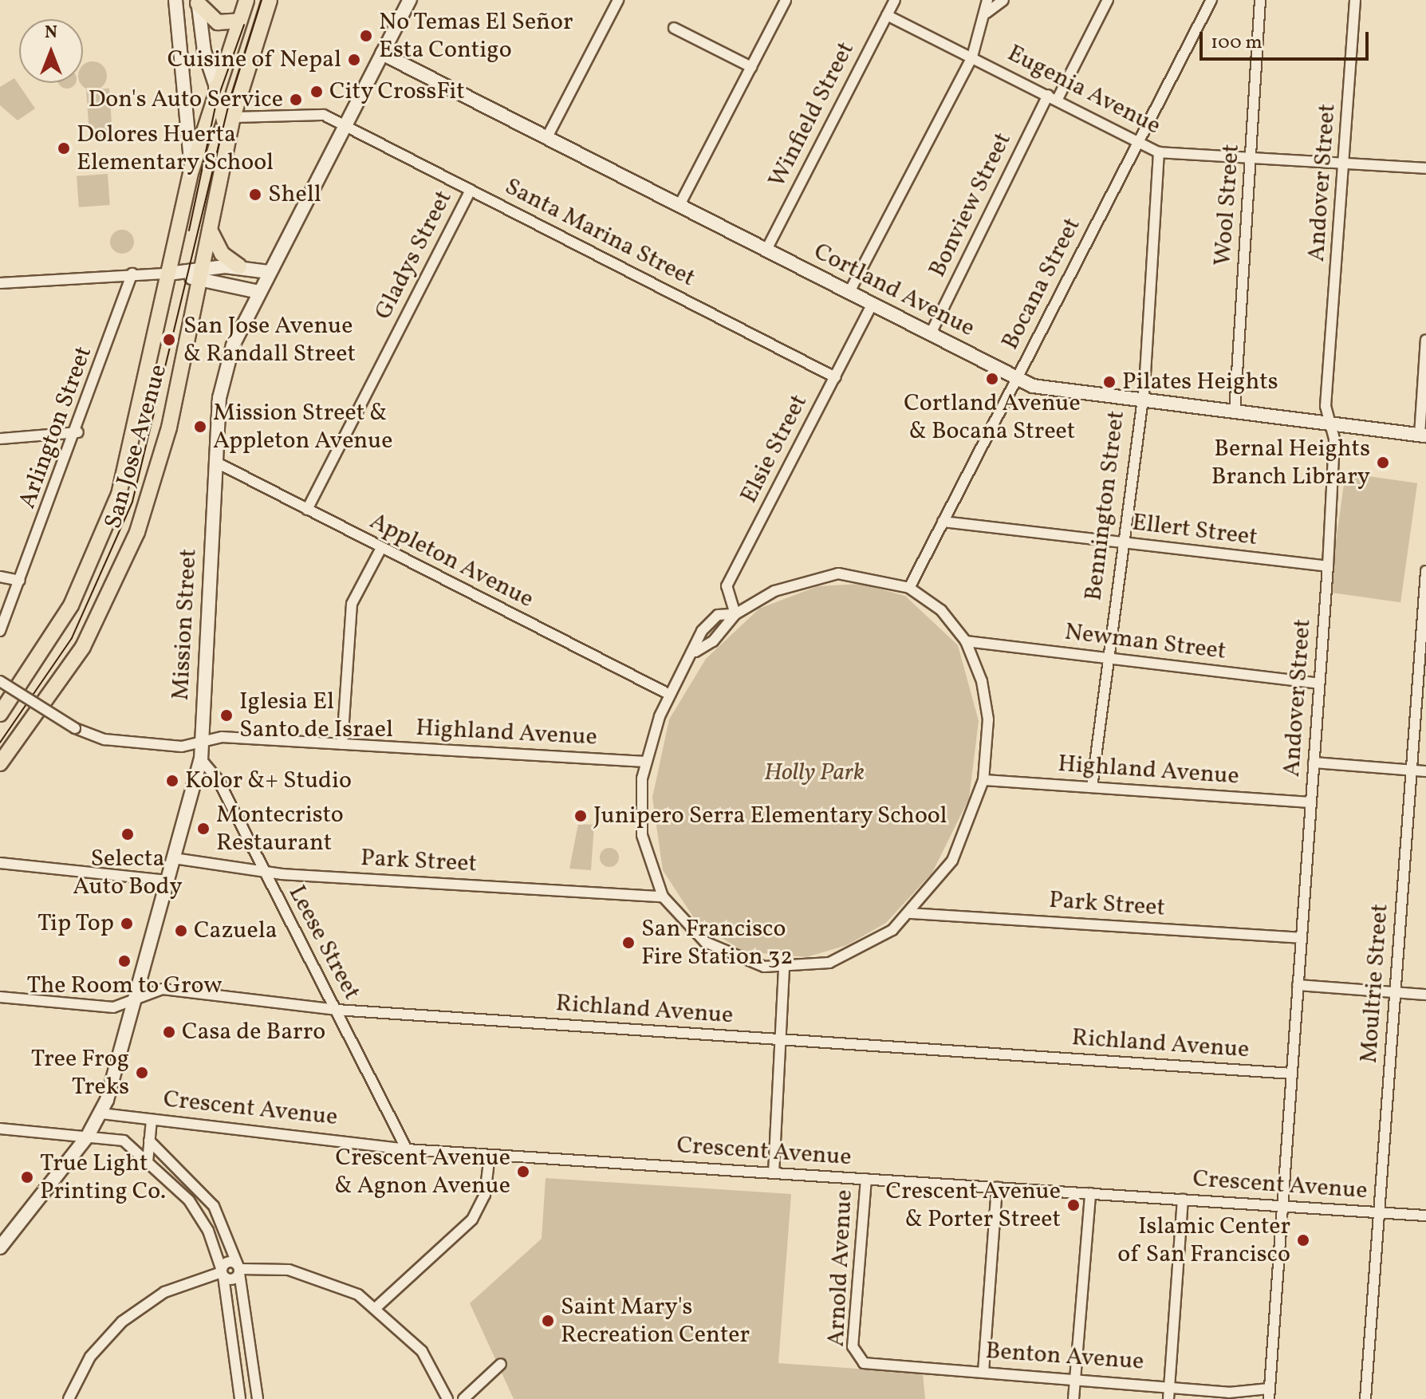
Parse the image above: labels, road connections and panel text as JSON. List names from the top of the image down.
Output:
{
  "streets": {
    "main road": ["Cortland Avenue", "San Jose Avenue", "Mission Street"],
    "street": [
      "Eugenia Avenue",
      "Winfield Street",
      "Andover Street",
      "Bonview Street",
      "Wool Street",
      "Santa Marina Street",
      "Gladys Street",
      "Bocana Street",
      "Arlington Street",
      "Elsie Street",
      "Bennington Street",
      "Ellert Street",
      "Appleton Avenue",
      "Newman Street",
      "Highland Avenue",
      "Park Street",
      "Leese Street",
      "Moultrie Street",
      "Richland Avenue",
      "Crescent Avenue",
      "Arnold Avenue",
      "Benton Avenue"
    ]
  },
  "crossings": [
    ["Eugenia Avenue", "Winfield Street"],
    ["Eugenia Avenue", "Andover Street"],
    ["Eugenia Avenue", "Bonview Street"],
    ["Eugenia Avenue", "Wool Street"],
    ["Eugenia Avenue", "Bocana Street"],
    ["Eugenia Avenue", "Bennington Street"],
    ["Winfield Street", "Cortland Avenue"],
    ["Andover Street", "Cortland Avenue"],
    ["Andover Street", "Ellert Street"],
    ["Andover Street", "Newman Street"],
    ["Andover Street", "Highland Avenue"],
    ["Andover Street", "Park Street"],
    ["Andover Street", "Richland Avenue"],
    ["Andover Street", "Crescent Avenue"],
    ["Andover Street", "Benton Avenue"],
    ["Bonview Street", "Cortland Avenue"],
    ["Wool Street", "Cortland Avenue"],
    ["Santa Marina Street", "Gladys Street"],
    ["Santa Marina Street", "San Jose Avenue"],
    ["Santa Marina Street", "Elsie Street"],
    ["Santa Marina Street", "Mission Street"],
    ["Gladys Street", "Appleton Avenue"],
    ["Bocana Street", "Cortland Avenue"],
    ["Bocana Street", "Ellert Street"],
    ["Cortland Avenue", "Elsie Street"],
    ["Cortland Avenue", "Bennington Street"],
    ["Cortland Avenue", "Mission Street"],
    ["Bennington Street", "Ellert Street"],
    ["Bennington Street", "Newman Street"],
    ["Bennington Street", "Highland Avenue"],
    ["Appleton Avenue", "Mission Street"],
    ["Mission Street", "Highland Avenue"],
    ["Mission Street", "Park Street"],
    ["Mission Street", "Leese Street"],
    ["Mission Street", "Richland Avenue"],
    ["Mission Street", "Crescent Avenue"],
    ["Park Street", "Leese Street"],
    ["Leese Street", "Richland Avenue"],
    ["Leese Street", "Crescent Avenue"],
    ["Moultrie Street", "Crescent Avenue"],
    ["Crescent Avenue", "Arnold Avenue"],
    ["Arnold Avenue", "Benton Avenue"]
  ],
  "parks": ["Holly Park"],
  "places": [
    "No Temas El Señor Esta Contigo",
    "Cuisine of Nepal",
    "City CrossFit",
    "Don's Auto Service",
    "Dolores Huerta Elementary School",
    "Shell",
    "San Jose Avenue & Randall Street",
    "Cortland Avenue & Bocana Street",
    "Pilates Heights",
    "Mission Street & Appleton Avenue",
    "Bernal Heights Branch Library",
    "Iglesia El Santo de Israel",
    "Kolor &+ Studio",
    "Junipero Serra Elementary School",
    "Montecristo Restaurant",
    "Selecta Auto Body",
    "Tip Top",
    "Cazuela",
    "San Francisco Fire Station 32",
    "The Room to Grow",
    "Casa de Barro",
    "Tree Frog Treks",
    "Crescent Avenue & Agnon Avenue",
    "True Light Printing Co.",
    "Crescent Avenue & Porter Street",
    "Islamic Center of San Francisco",
    "Saint Mary's Recreation Center"
  ],
  "scale_bar": "100 m",
  "north": "top"
}
